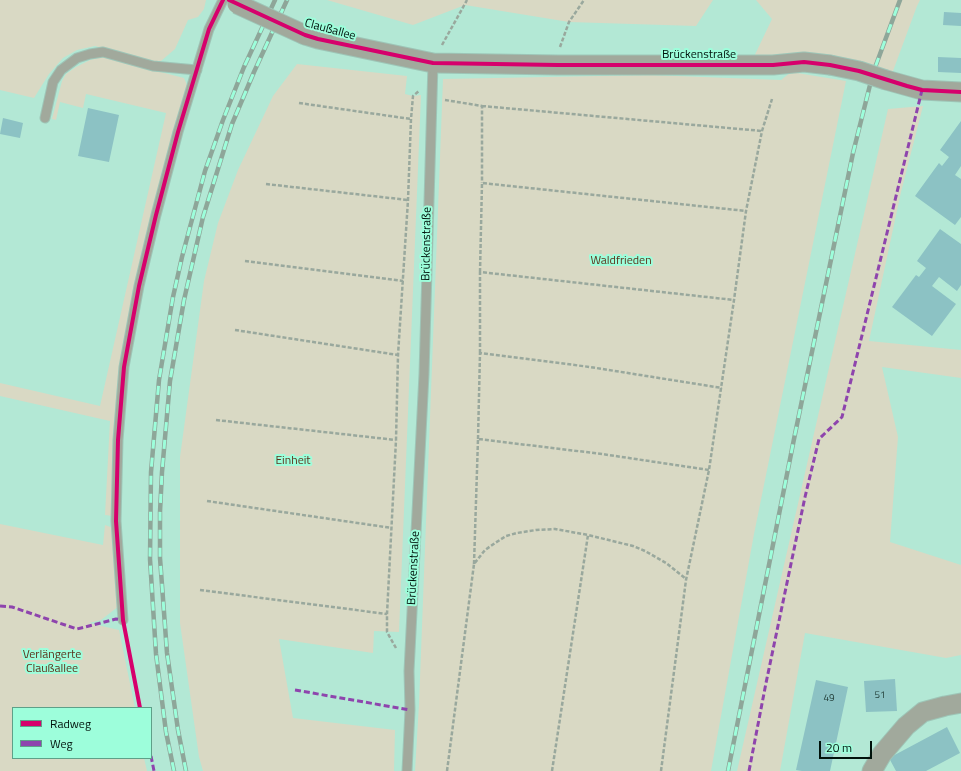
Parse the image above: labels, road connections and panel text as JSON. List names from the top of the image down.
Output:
{
  "streets": {
    "street": ["Claußallee", "Brückenstraße"]
  },
  "crossings": [
    ["Claußallee", "Brückenstraße"]
  ],
  "parks": ["Waldfrieden", "Einheit", "Verlängerte Claußallee"],
  "house_numbers": ["51", "49"],
  "legend": ["Radweg", "Weg"],
  "scale_bar": "20 m"
}
